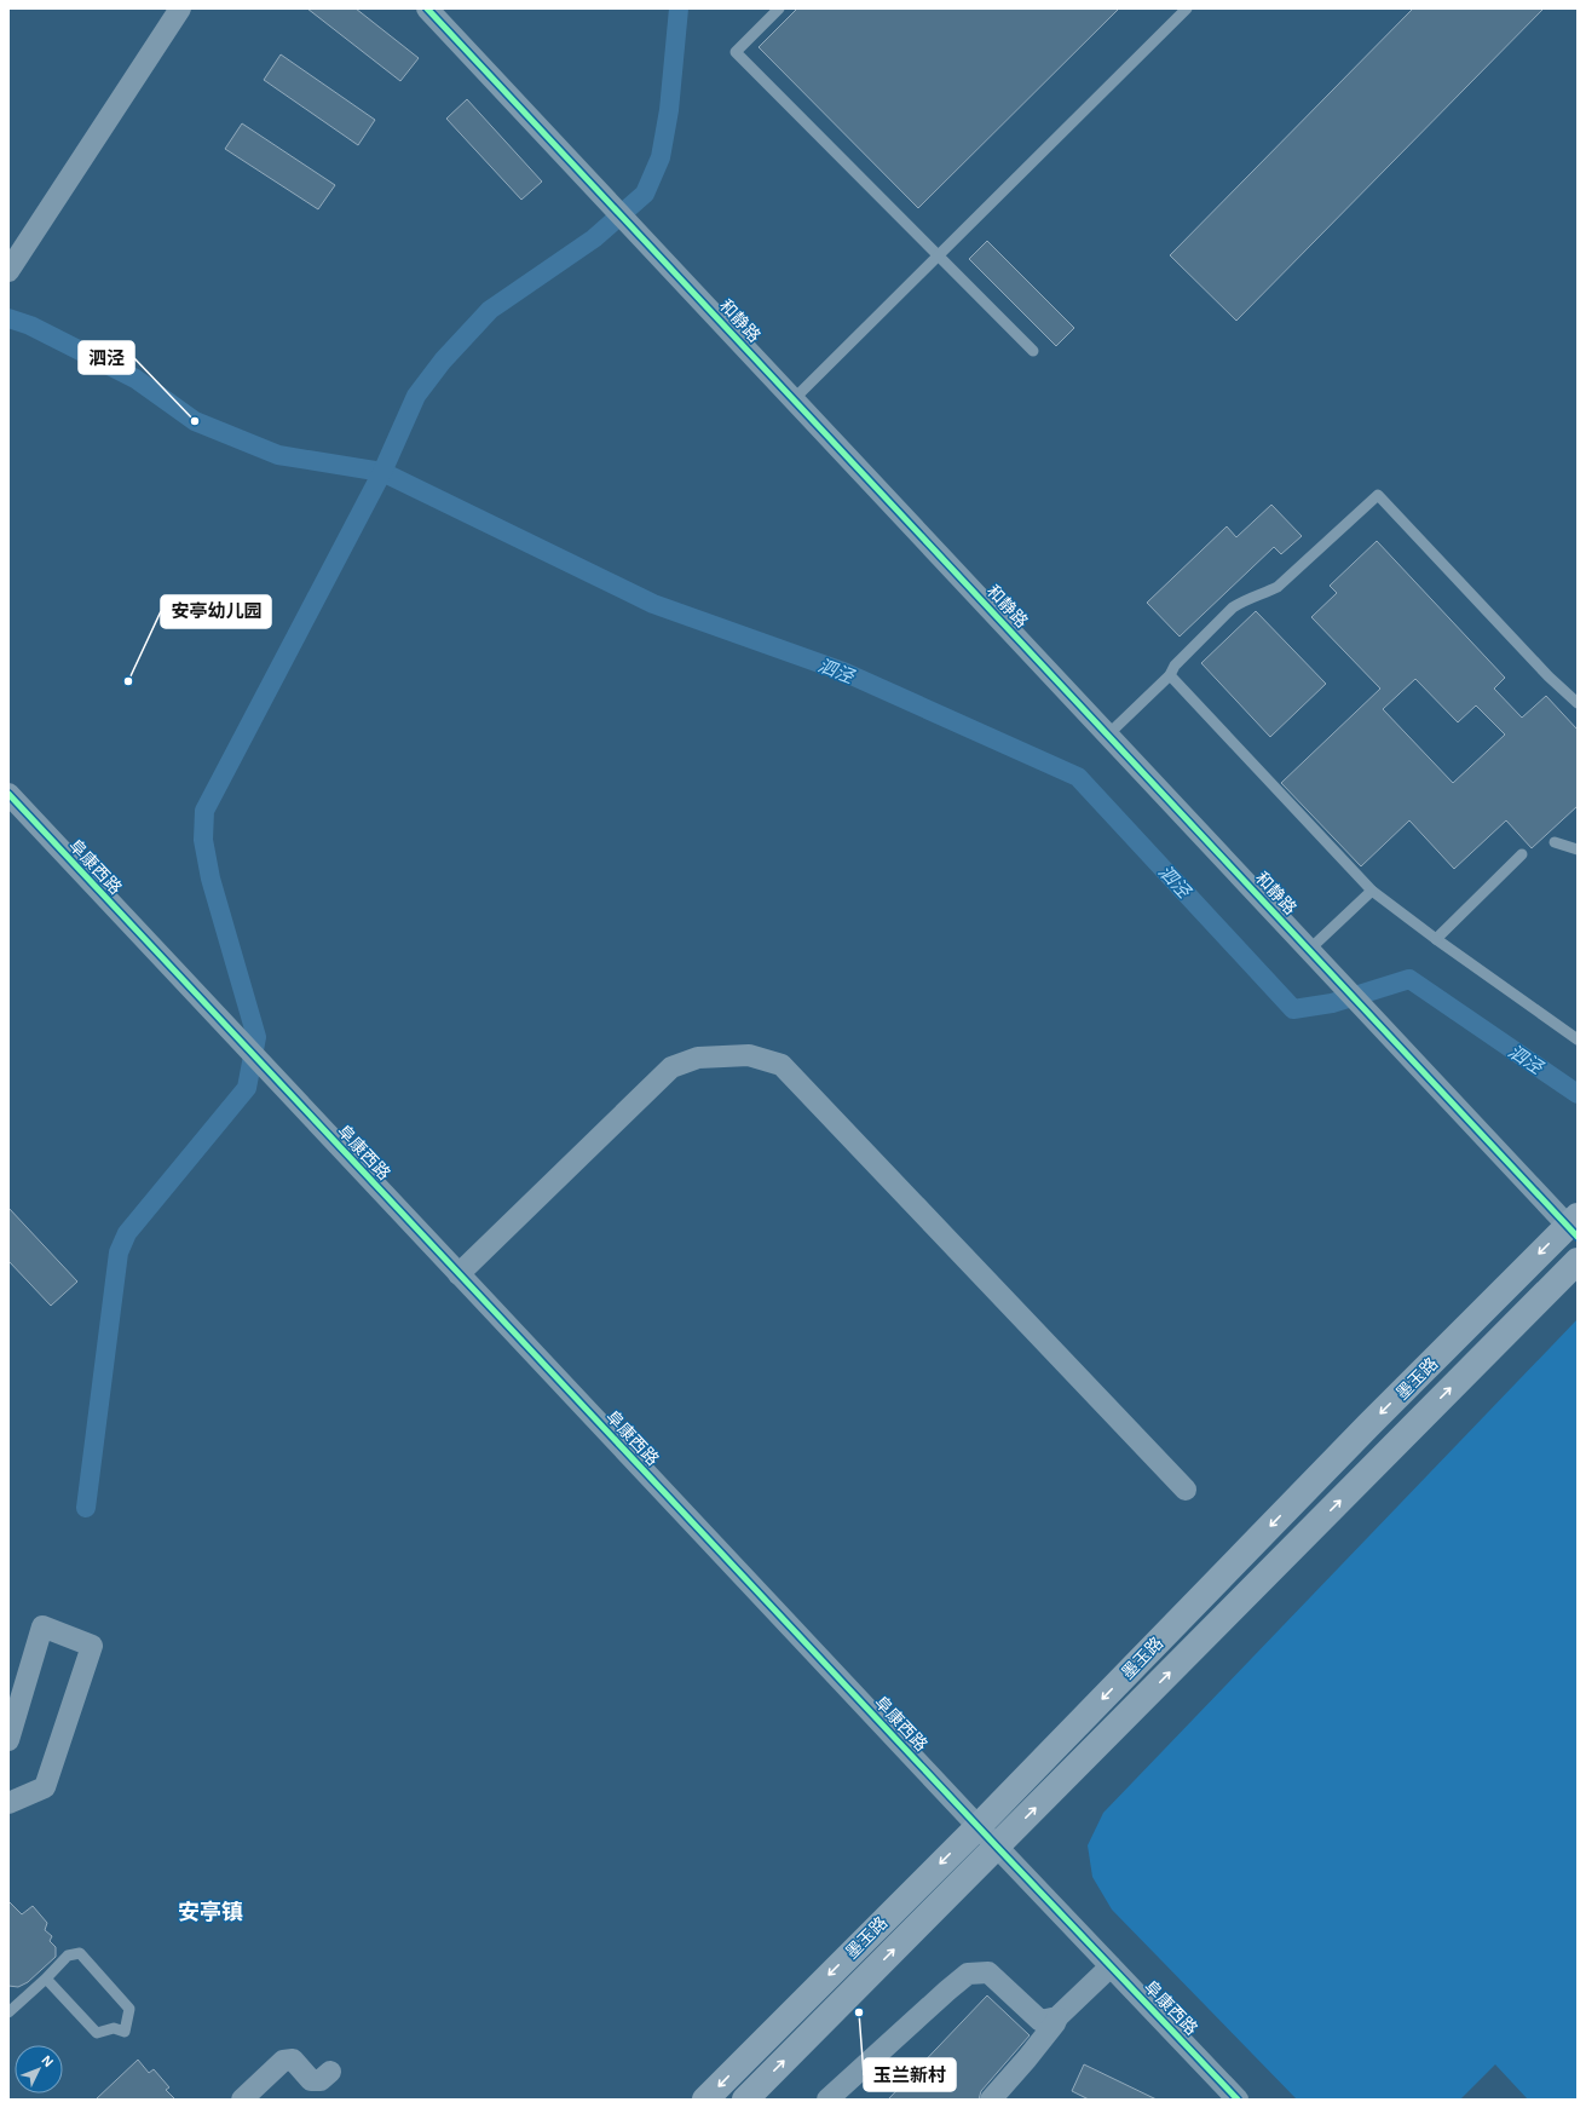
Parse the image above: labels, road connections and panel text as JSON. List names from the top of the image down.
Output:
{
  "streets": {
    "main road": ["墨玉路"],
    "street": ["和静路", "阜康西路"]
  },
  "crossings": [
    ["和静路", "墨玉路"],
    ["阜康西路", "墨玉路"]
  ],
  "districts": ["安亭镇"],
  "water": ["泗泾"],
  "places": ["泗泾", "安亭幼儿园", "玉兰新村"],
  "north": "top right"
}
